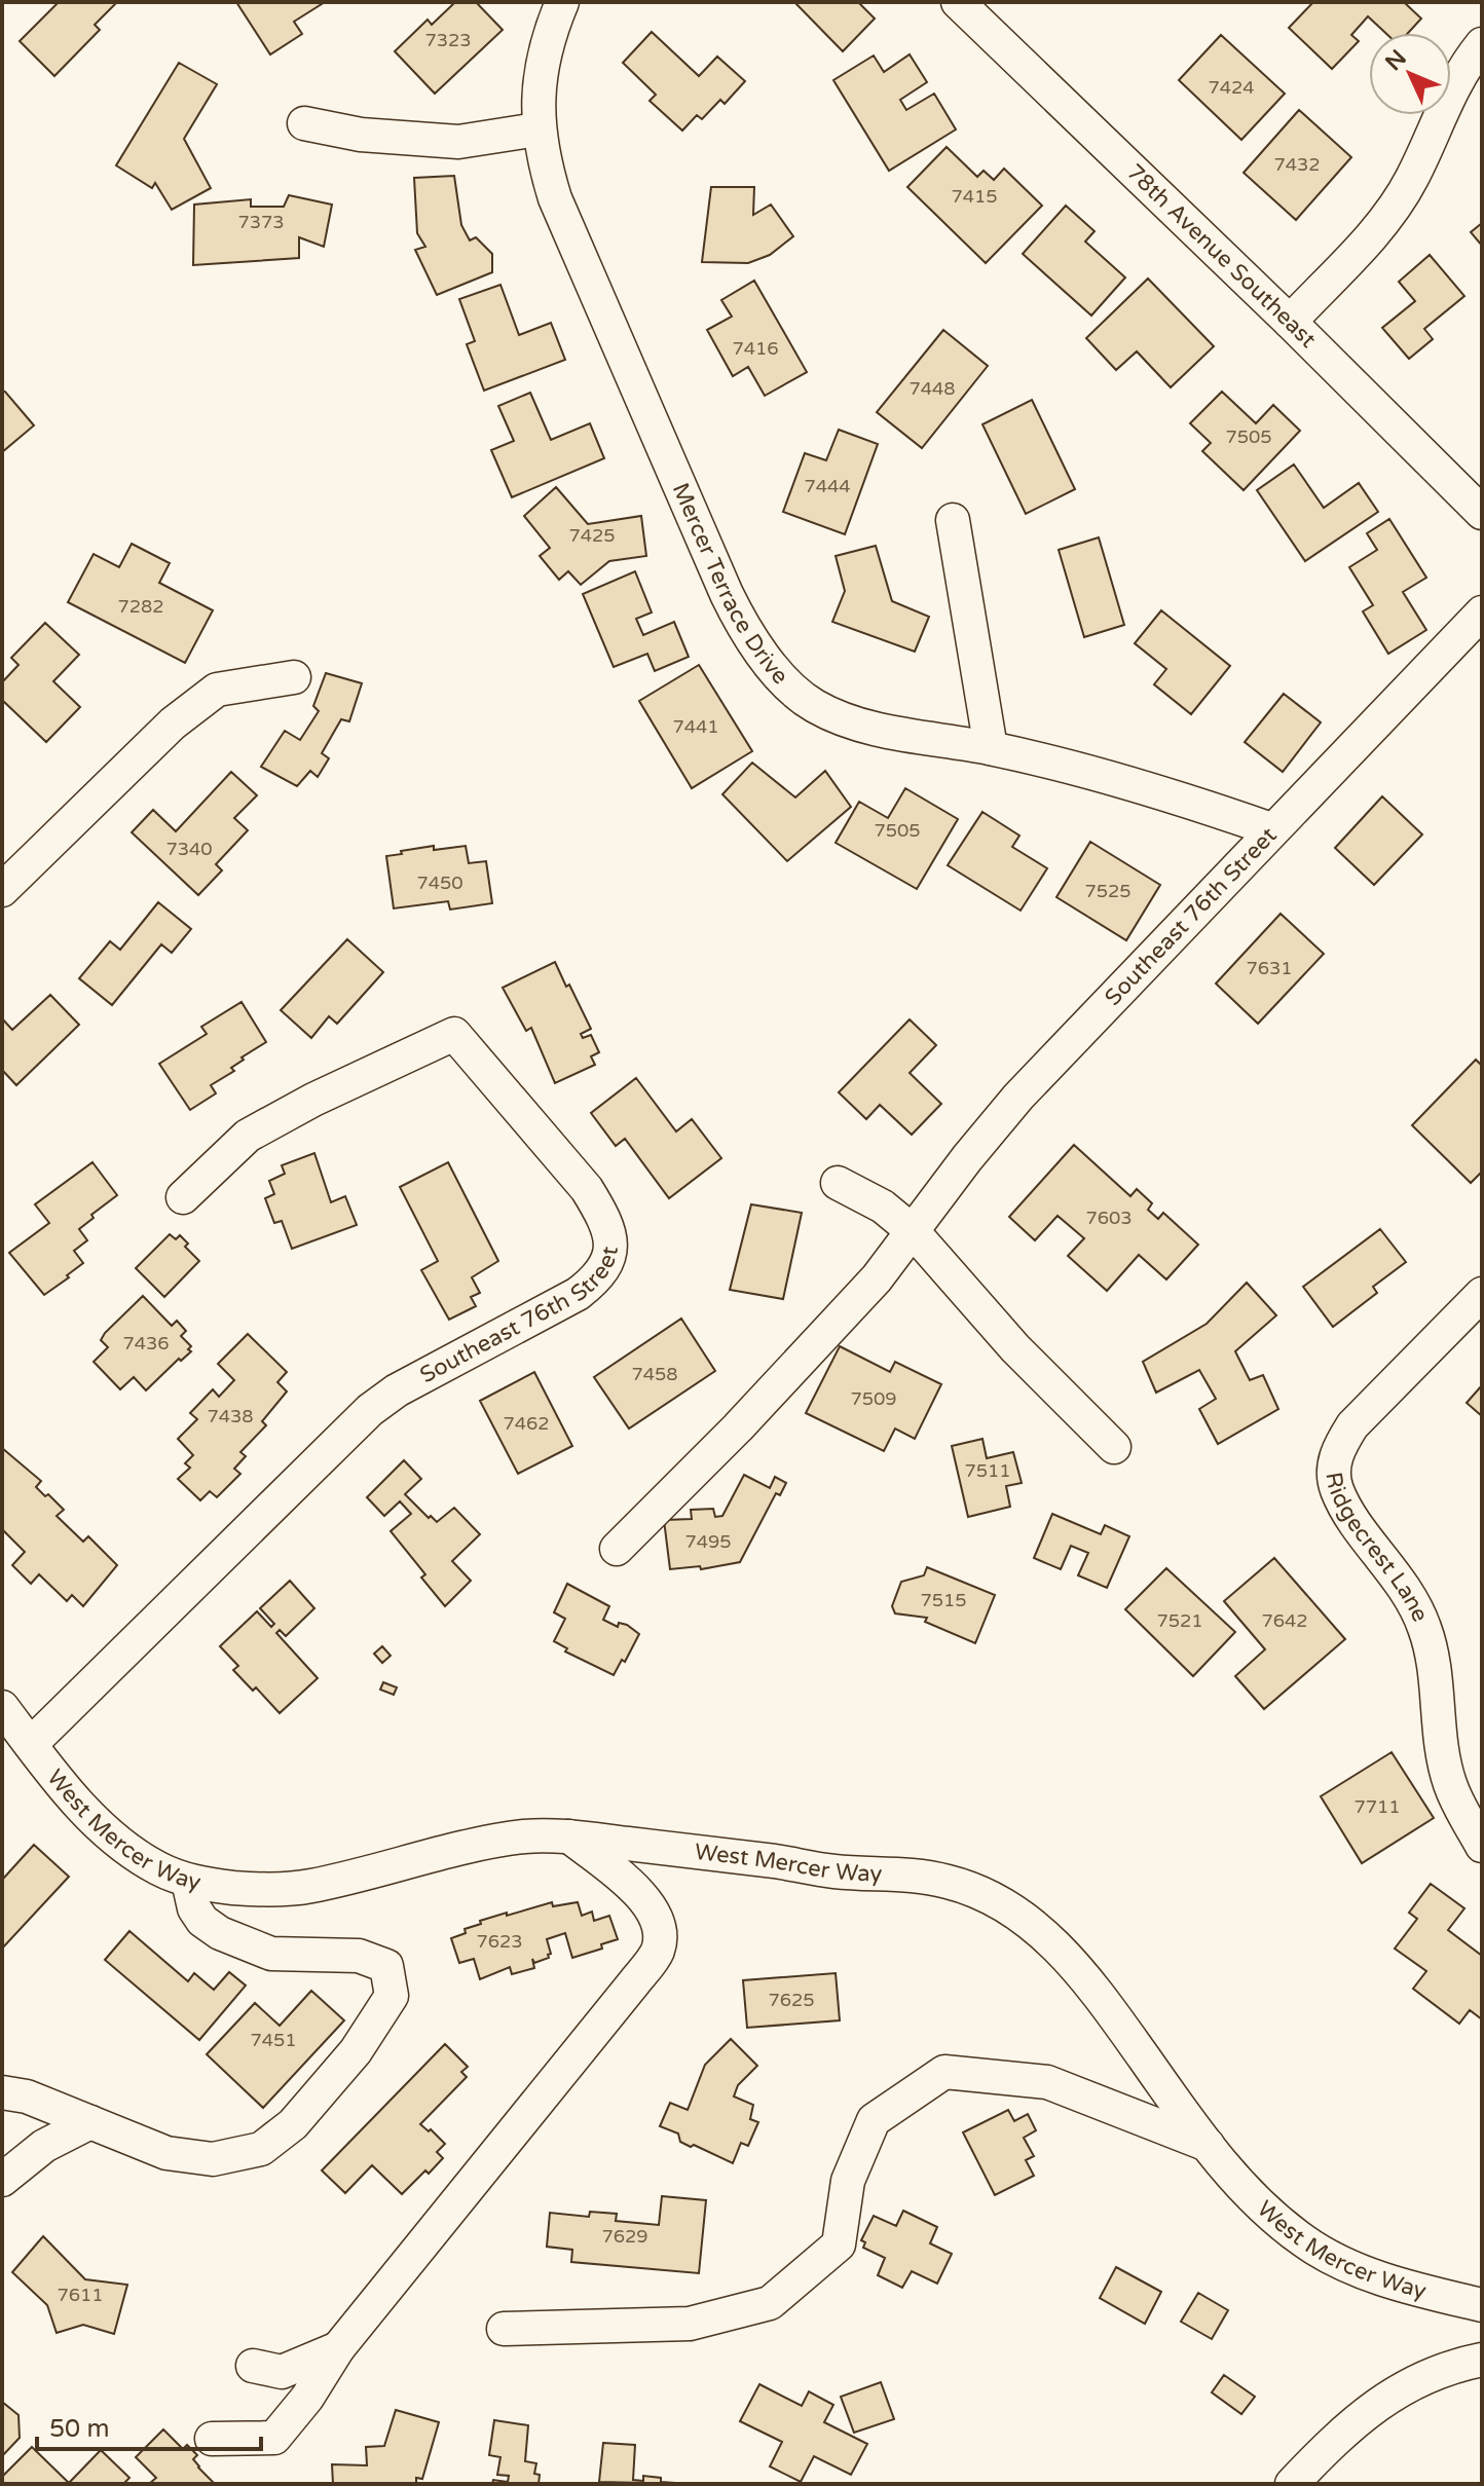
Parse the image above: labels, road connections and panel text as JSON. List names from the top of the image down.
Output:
{
  "streets": {
    "street": [
      "78th Avenue Southeast",
      "Mercer Terrace Drive",
      "Southeast 76th Street",
      "Ridgecrest Lane",
      "West Mercer Way"
    ]
  },
  "crossings": [
    ["Mercer Terrace Drive", "Southeast 76th Street"],
    ["Southeast 76th Street", "West Mercer Way"]
  ],
  "house_numbers": [
    "7323",
    "7424",
    "7432",
    "7415",
    "7373",
    "7416",
    "7448",
    "7505",
    "7444",
    "7425",
    "7282",
    "7441",
    "7505",
    "7340",
    "7450",
    "7525",
    "7631",
    "7603",
    "7436",
    "7458",
    "7509",
    "7438",
    "7462",
    "7511",
    "7495",
    "7515",
    "7521",
    "7642",
    "7711",
    "7623",
    "7625",
    "7451",
    "7629",
    "7611"
  ],
  "scale_bar": "50 m",
  "north": "top left"
}
